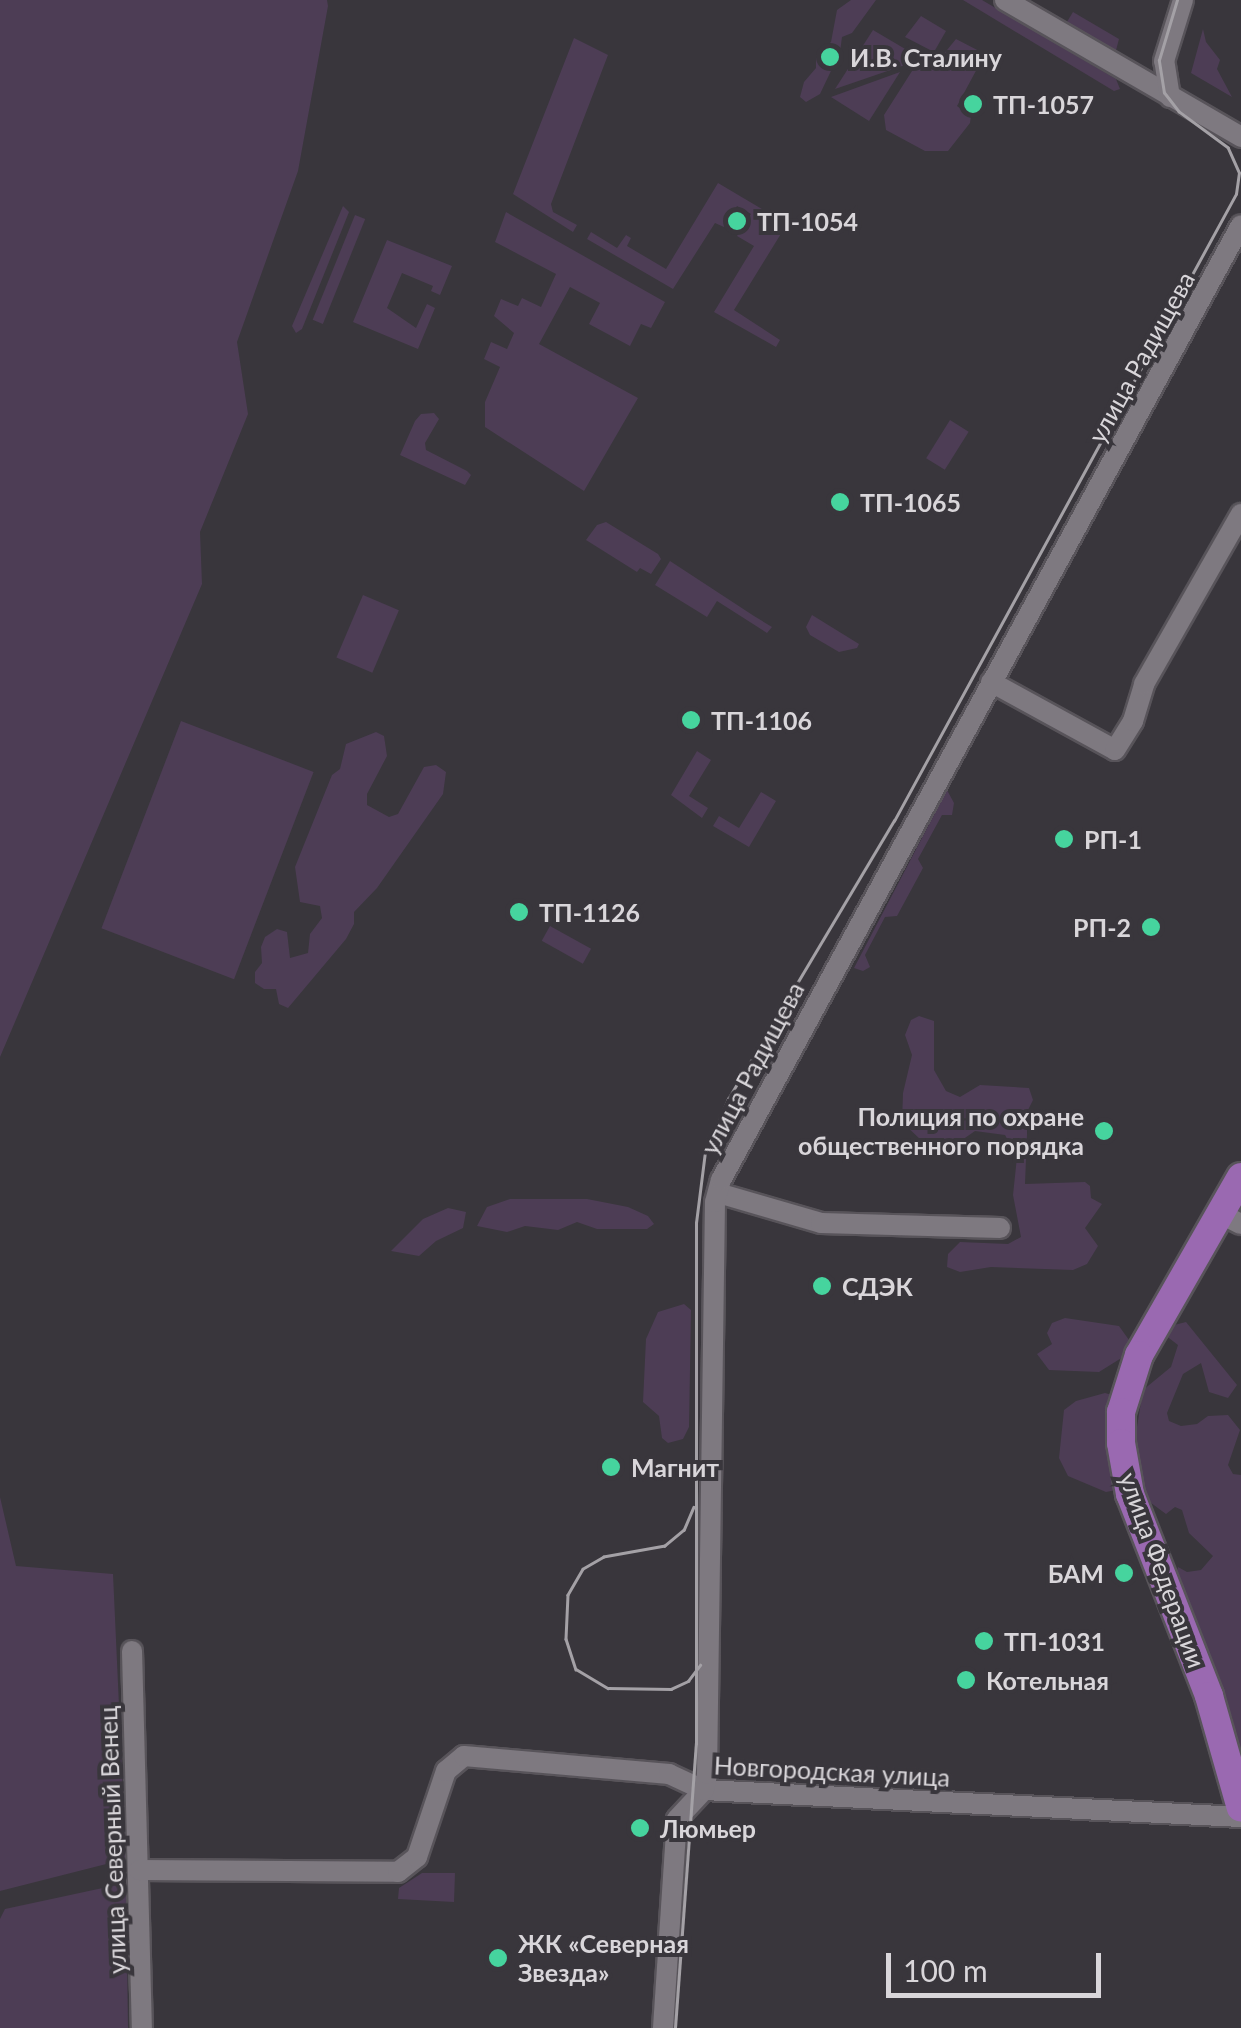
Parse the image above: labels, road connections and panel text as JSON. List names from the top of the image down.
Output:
{
  "streets": {
    "main road": ["улица Федерации"],
    "street": ["улица Радищева", "Новгородская улица", "улица Северный Венец"]
  },
  "crossings": [
    ["улица Радищева", "Новгородская улица"],
    ["Новгородская улица", "улица Северный Венец"]
  ],
  "places": [
    "И.В. Сталину",
    "ТП-1057",
    "ТП-1054",
    "ТП-1065",
    "ТП-1106",
    "РП-1",
    "ТП-1126",
    "РП-2",
    "Полиция по охране общественного порядка",
    "СДЭК",
    "Магнит",
    "БАМ",
    "ТП-1031",
    "Котельная",
    "Люмьер",
    "ЖК «Северная Звезда»"
  ],
  "scale_bar": "100 m"
}
